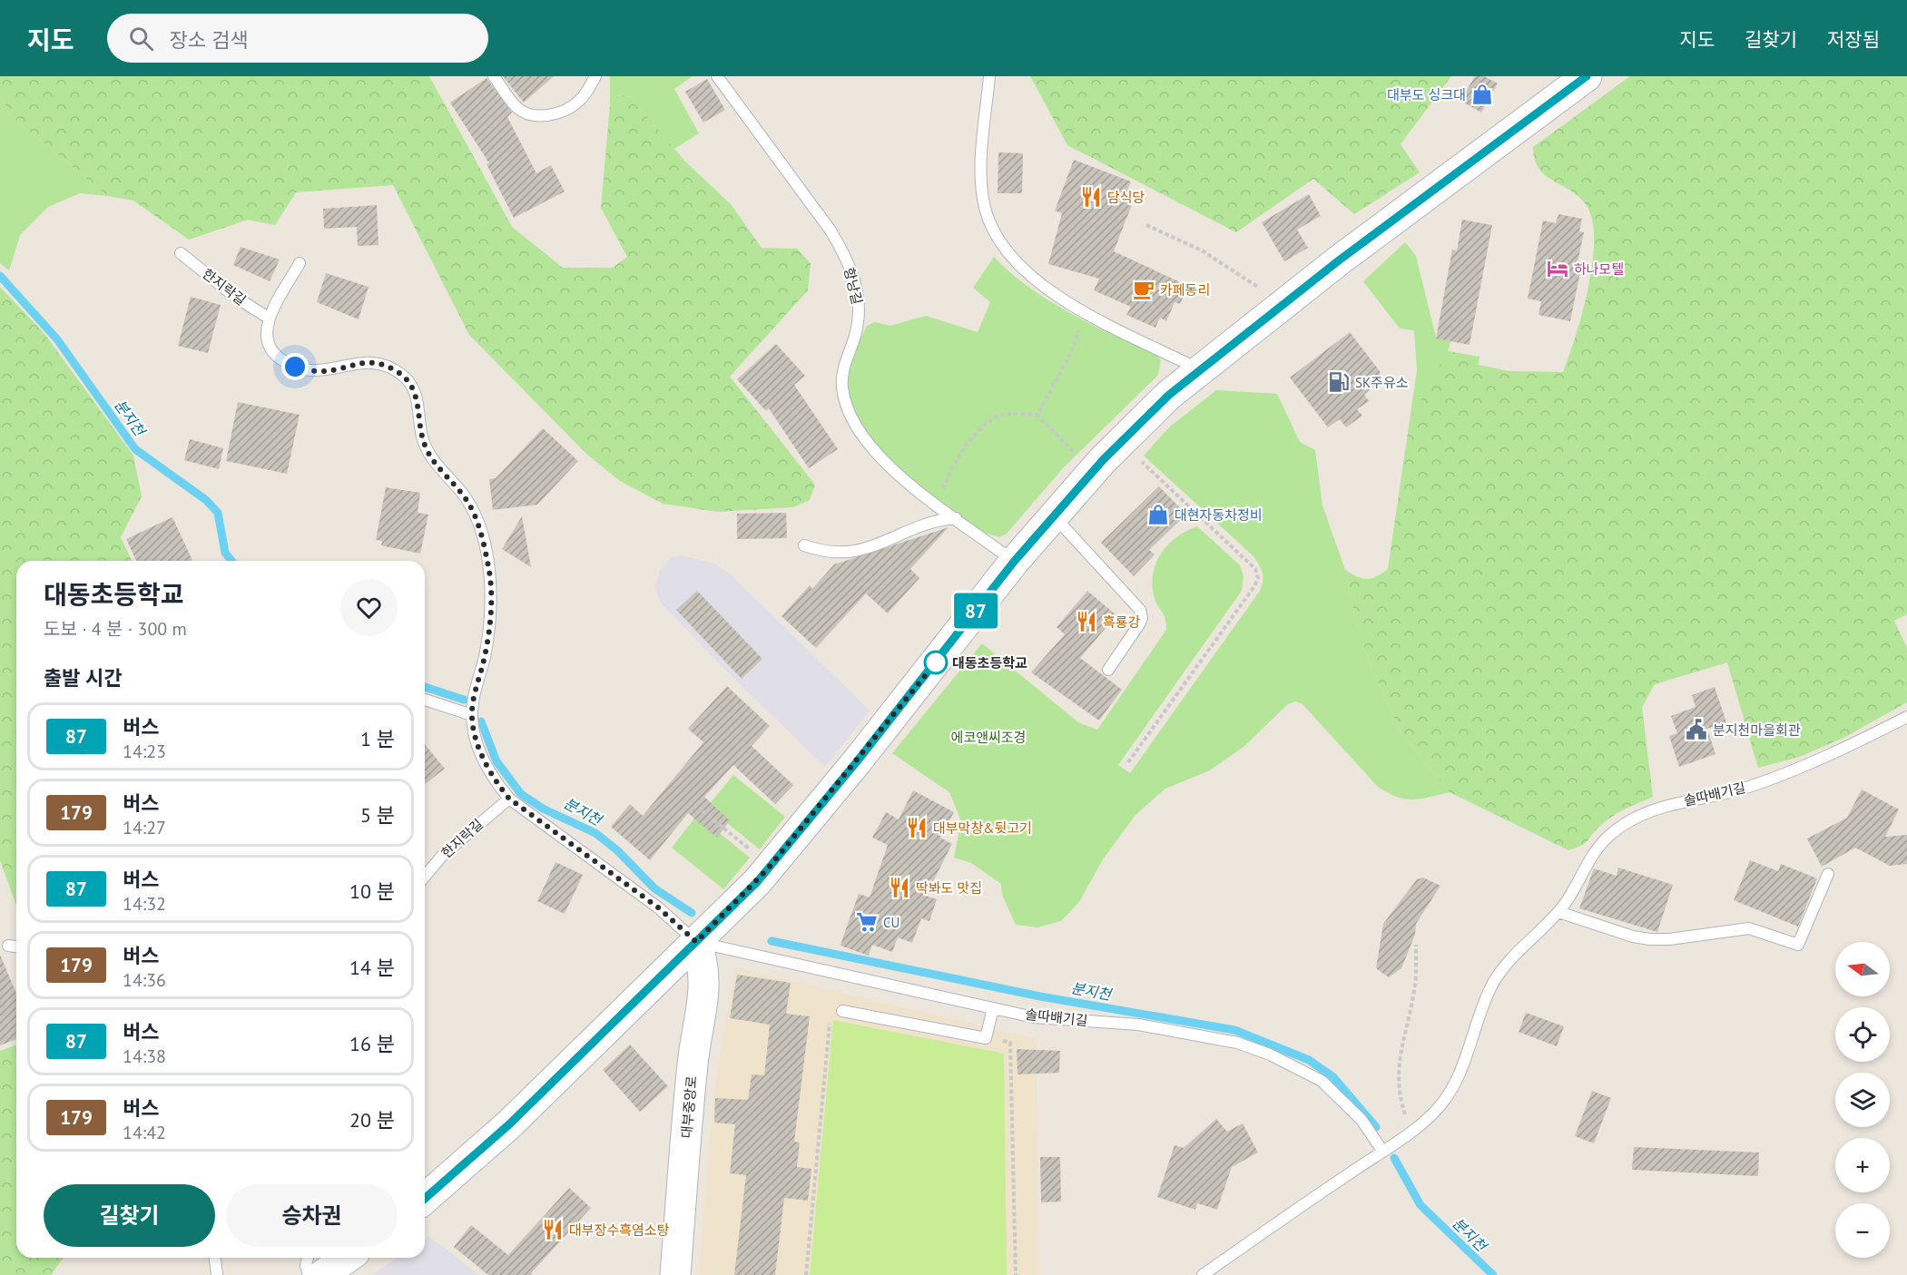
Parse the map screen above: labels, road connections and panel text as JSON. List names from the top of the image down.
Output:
{
  "streets": {
    "main road": ["대부중앙로"],
    "lane": ["항낭길", "한지락길", "솔따배기길"]
  },
  "crossings": [
    ["솔따배기길", "대부중앙로"]
  ],
  "water": ["분지천"],
  "parks": ["에코앤씨조경"],
  "places": {
    "shop": ["대부도 싱크대", "대현자동차정비"],
    "restaurant": [
      "담식당",
      "흑룡강",
      "대부막창&뒷고기",
      "딱봐도 맛집",
      "대부장수흑염소탕"
    ],
    "hotel": ["하나모텔"],
    "cafe": ["카페동리"],
    "fuel station": ["SK주유소"],
    "other": ["대동초등학교"],
    "public building": ["분지천마을회관"],
    "supermarket": ["CU"]
  },
  "lines": ["bus line 87"],
  "north": "left",
  "page": {
    "header": "지도",
    "search": "장소 검색",
    "nav": ["지도", "길찾기", "저장됨"],
    "on_map": "87",
    "heading": [
      ["대동초등학교", "도보 · 4 분 · 300 m"],
      "출발 시간"
    ],
    "list": [
      {
        "mark": "87",
        "name": "버스",
        "note": "14:23",
        "value": "1 분"
      },
      {
        "mark": "179",
        "name": "버스",
        "note": "14:27",
        "value": "5 분"
      },
      {
        "mark": "87",
        "name": "버스",
        "note": "14:32",
        "value": "10 분"
      },
      {
        "mark": "179",
        "name": "버스",
        "note": "14:36",
        "value": "14 분"
      },
      {
        "mark": "87",
        "name": "버스",
        "note": "14:38",
        "value": "16 분"
      },
      {
        "mark": "179",
        "name": "버스",
        "note": "14:42",
        "value": "20 분"
      }
    ],
    "map_buttons": ["+", "−"],
    "buttons": ["길찾기", "승차권"]
  }
}
